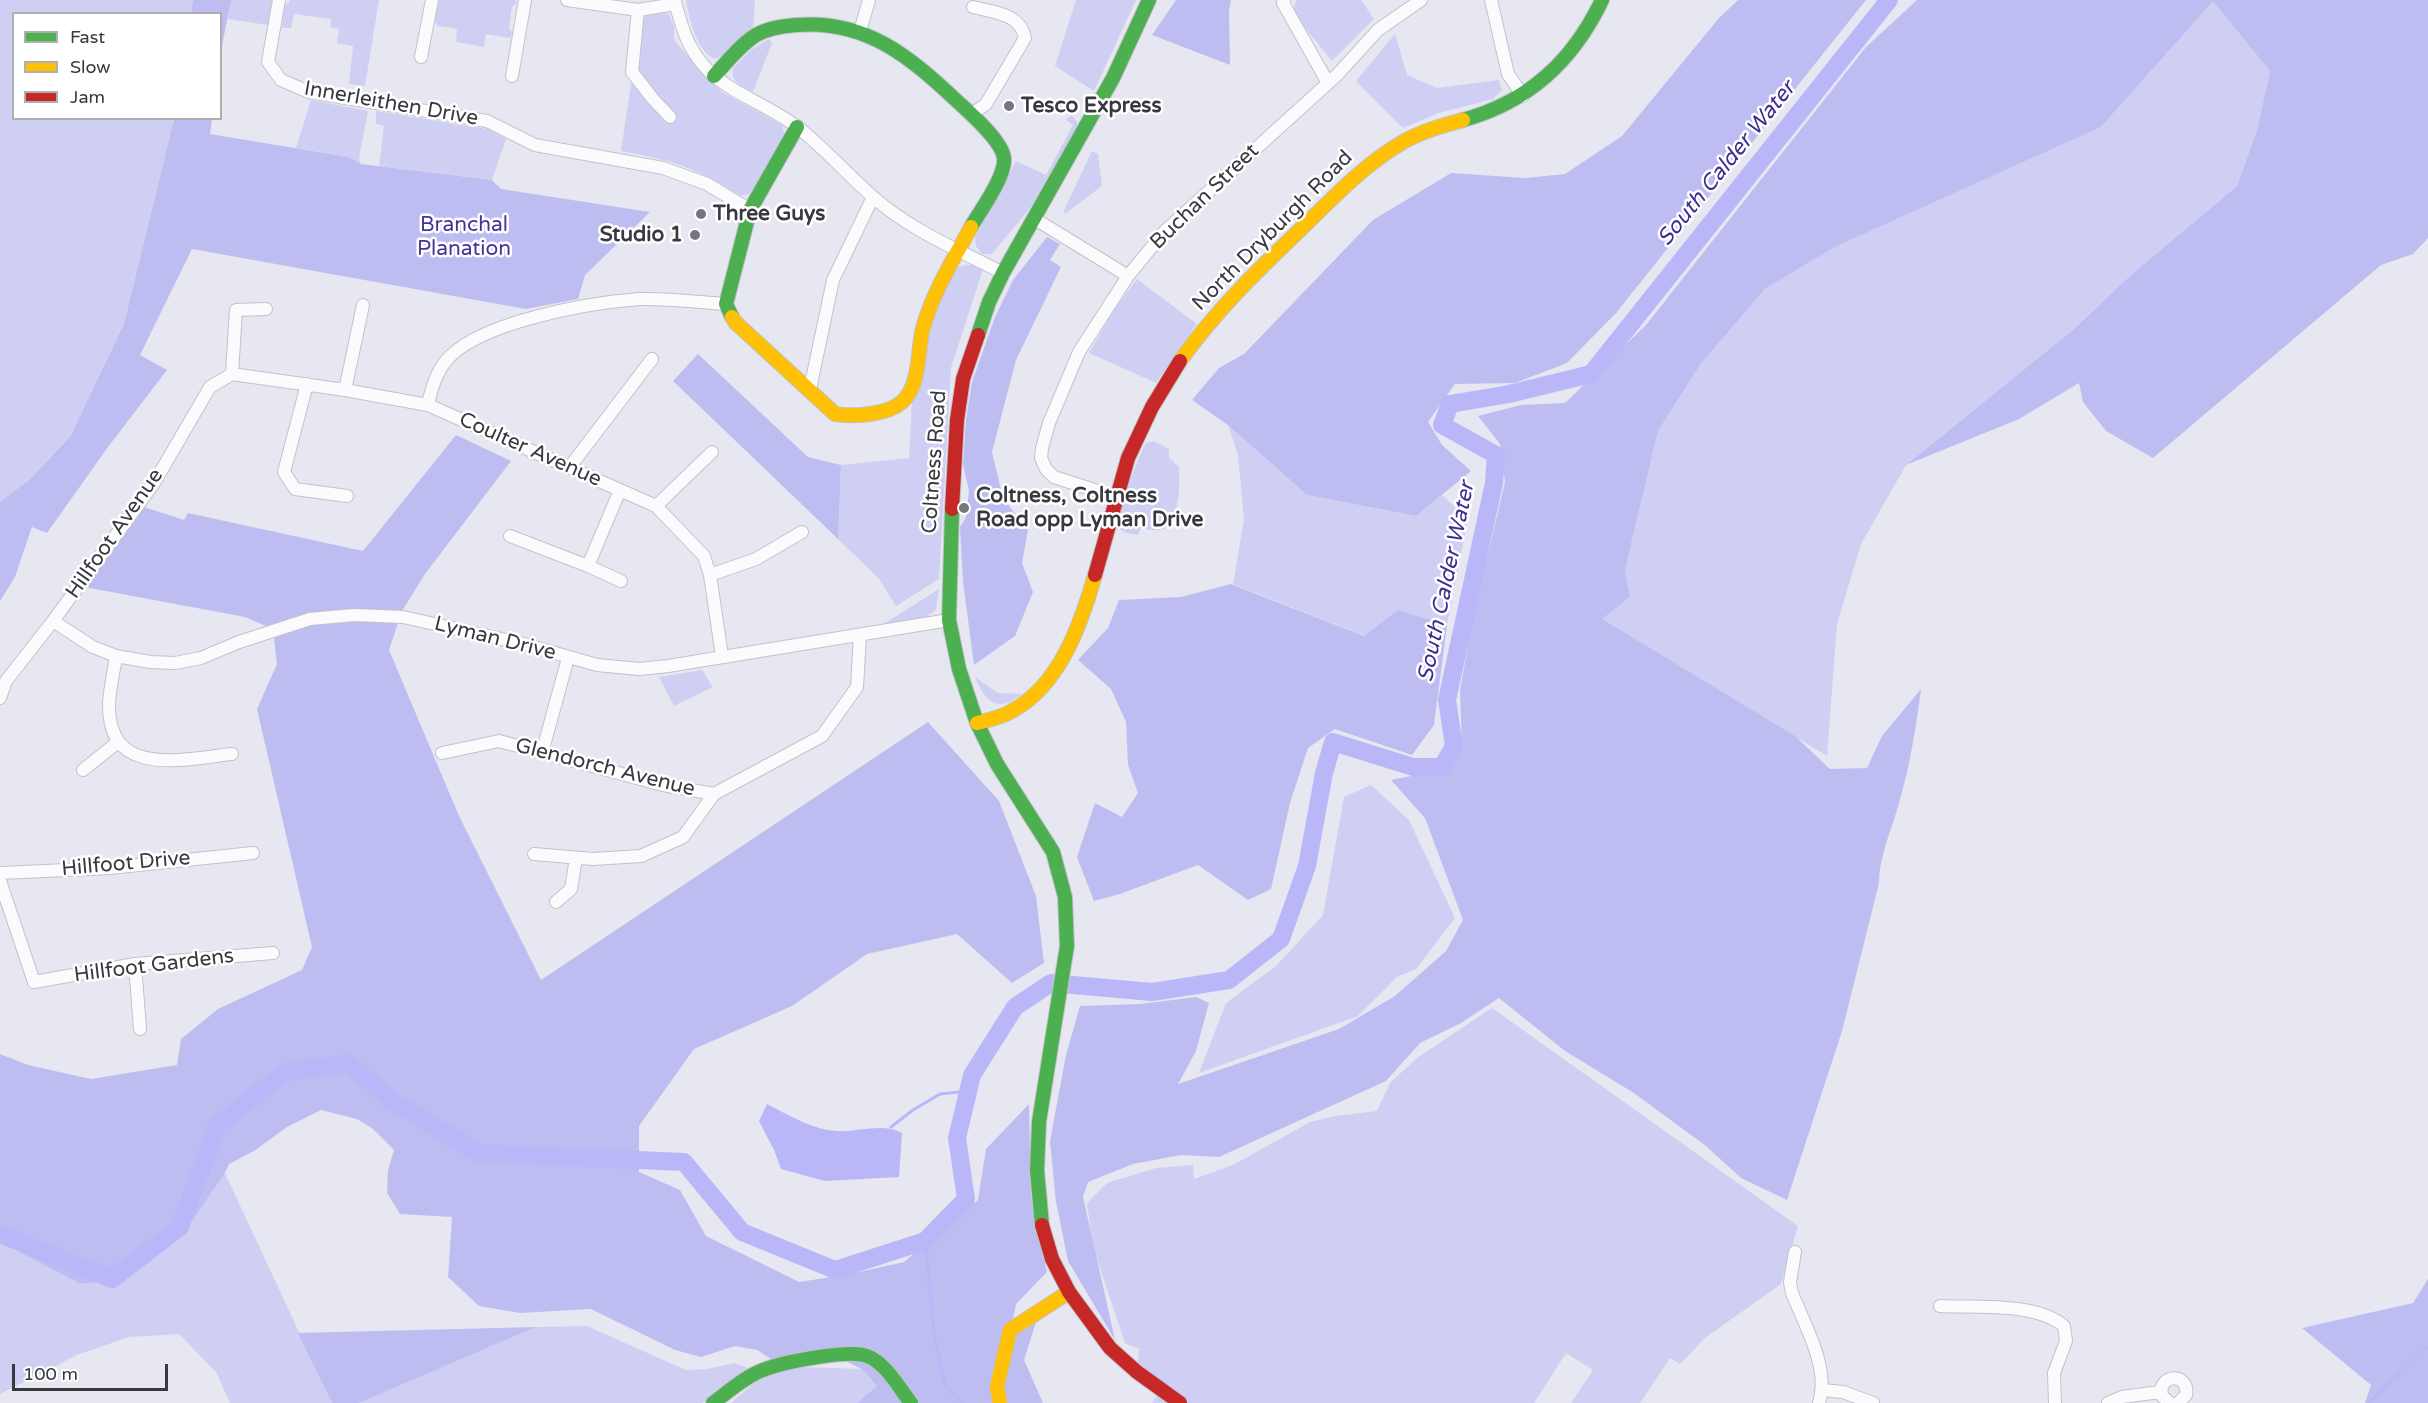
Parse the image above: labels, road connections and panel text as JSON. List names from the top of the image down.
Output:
{
  "streets": {
    "street": [
      "Innerleithen Drive",
      "Buchan Street",
      "North Dryburgh Road",
      "Coulter Avenue",
      "Coltness Road",
      "Hillfoot Avenue",
      "Lyman Drive",
      "Glendorch Avenue",
      "Hillfoot Drive",
      "Hillfoot Gardens"
    ]
  },
  "crossings": [
    ["Buchan Street", "North Dryburgh Road"],
    ["North Dryburgh Road", "Coltness Road"],
    ["Coulter Avenue", "Hillfoot Avenue"],
    ["Coulter Avenue", "Lyman Drive"],
    ["Coltness Road", "Lyman Drive"],
    ["Hillfoot Avenue", "Lyman Drive"],
    ["Lyman Drive", "Glendorch Avenue"]
  ],
  "water": ["South Calder Water"],
  "parks": ["Branchal Planation"],
  "places": [
    "Tesco Express",
    "Three Guys",
    "Studio 1",
    "Coltness, Coltness Road opp Lyman Drive"
  ],
  "legend": ["Fast", "Slow", "Jam"],
  "scale_bar": "100 m"
}
